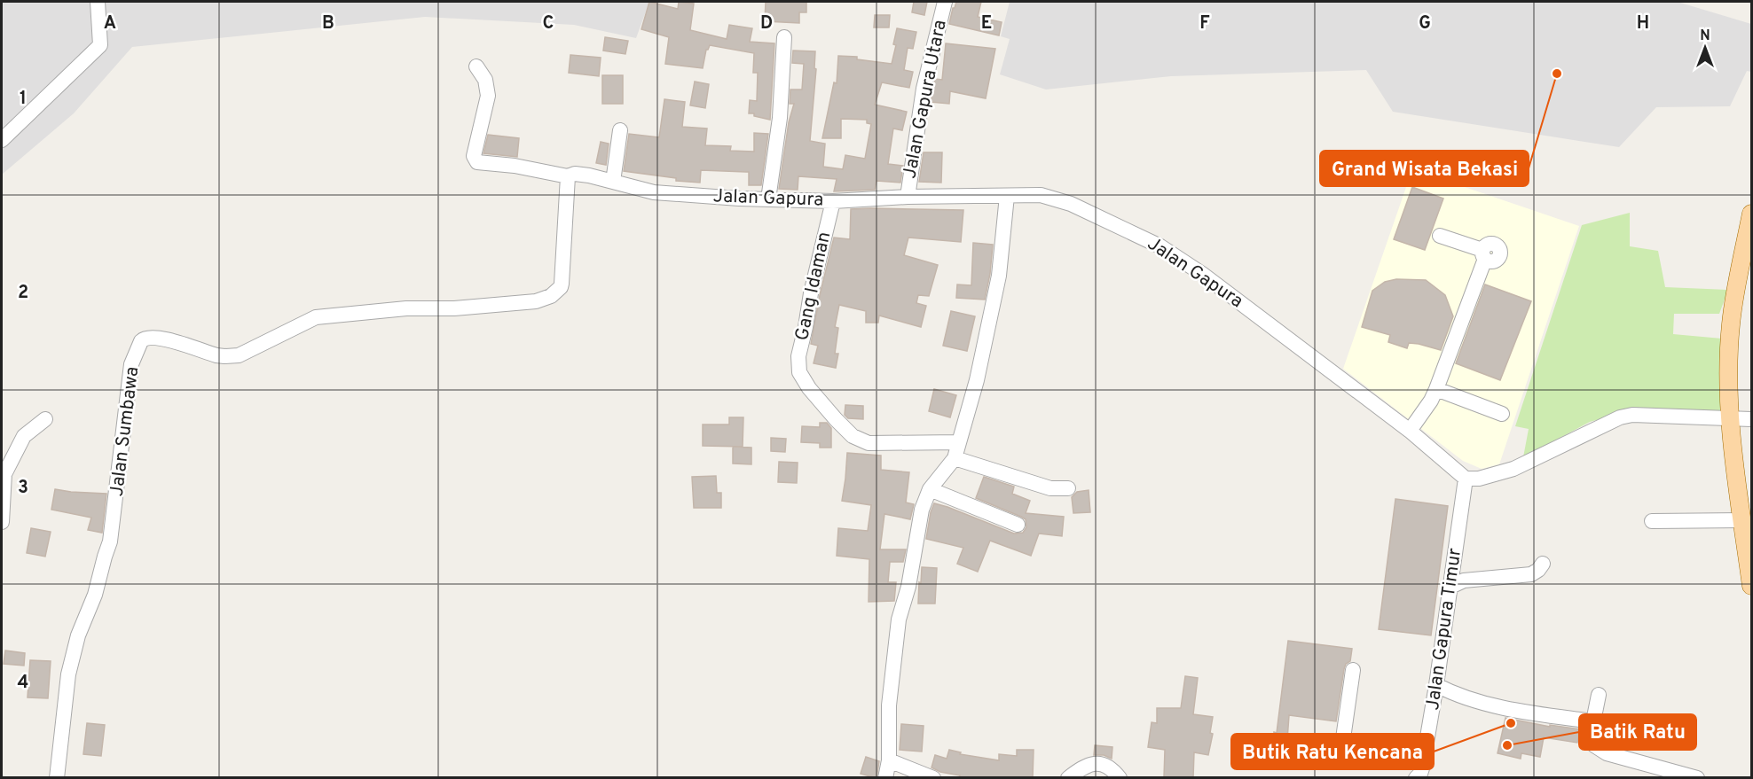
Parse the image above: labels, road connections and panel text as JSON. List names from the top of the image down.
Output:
{
  "streets": {
    "street": [
      "Jalan Gapura Utara",
      "Jalan Gapura",
      "Gang Idaman",
      "Jalan Sumbawa",
      "Jalan Gapura Timur"
    ]
  },
  "crossings": [
    ["Jalan Gapura Utara", "Jalan Gapura"],
    ["Jalan Gapura", "Gang Idaman"],
    ["Jalan Gapura", "Jalan Sumbawa"],
    ["Jalan Gapura", "Jalan Gapura Timur"]
  ],
  "places": ["Grand Wisata Bekasi", "Butik Ratu Kencana", "Batik Ratu"],
  "north": "top",
  "grid": {
    "columns": [
      "A",
      "B",
      "C",
      "D",
      "E",
      "F",
      "G",
      "H"
    ],
    "rows": [
      "1",
      "2",
      "3",
      "4"
    ]
  }
}
